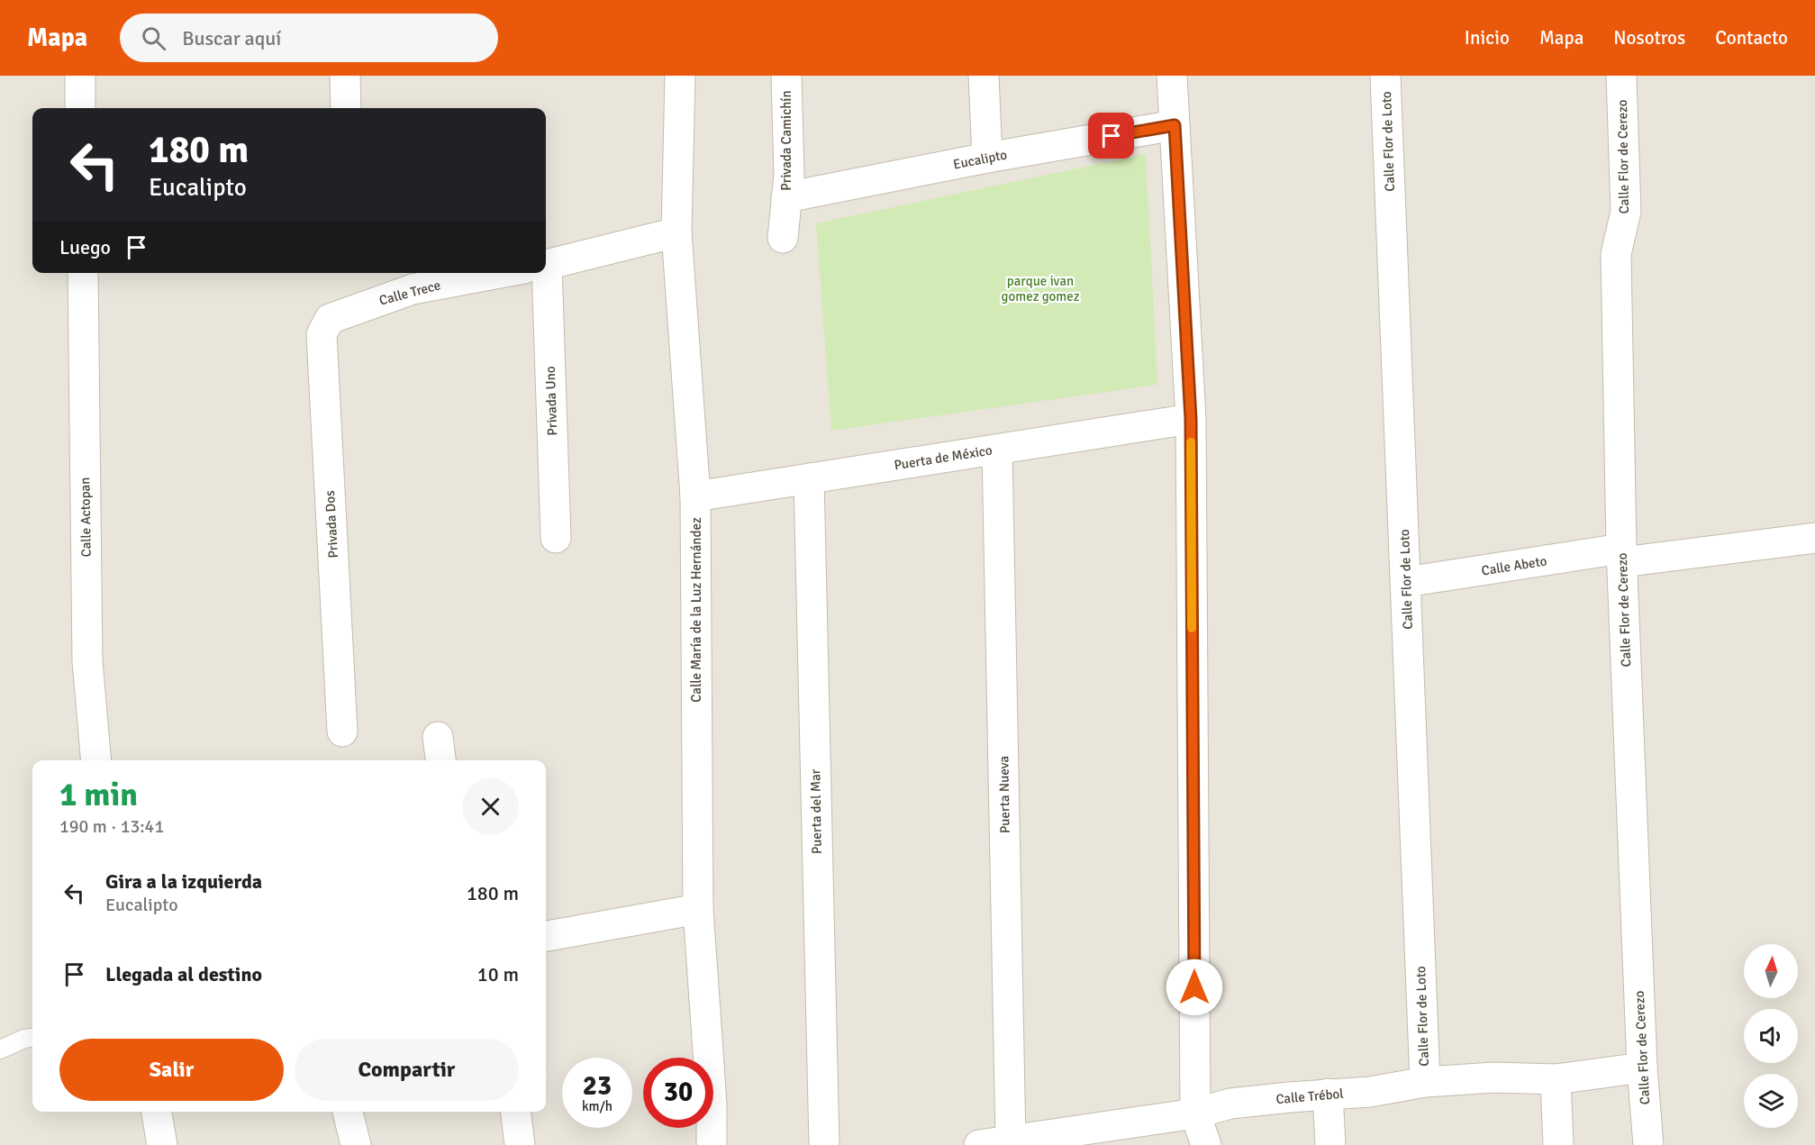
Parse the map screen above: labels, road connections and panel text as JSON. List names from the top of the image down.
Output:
{
  "streets": {
    "street": [
      "Privada Camichín",
      "Calle Flor de Loto",
      "Calle Flor de Cerezo",
      "Eucalipto",
      "Calle Trece",
      "Privada Uno",
      "Puerta de México",
      "Calle Actopan",
      "Privada Dos",
      "Calle Abeto",
      "Calle María de la Luz Hernández",
      "Puerta Nueva",
      "Puerta del Mar",
      "Calle Trébol"
    ]
  },
  "crossings": [
    ["Privada Camichín", "Eucalipto"],
    ["Calle Flor de Loto", "Calle Abeto"],
    ["Calle Flor de Loto", "Calle Trébol"],
    ["Calle Flor de Cerezo", "Calle Abeto"],
    ["Calle Flor de Cerezo", "Calle Trébol"],
    ["Calle Trece", "Privada Dos"],
    ["Calle Trece", "Calle María de la Luz Hernández"],
    ["Puerta de México", "Calle María de la Luz Hernández"],
    ["Puerta de México", "Puerta Nueva"],
    ["Puerta de México", "Puerta del Mar"],
    ["Puerta Nueva", "Calle Trébol"]
  ],
  "parks": ["parque ivan gomez gomez"],
  "north": "top",
  "page": {
    "header": "Mapa",
    "search": "Buscar aquí",
    "nav": [
      "Inicio",
      "Mapa",
      "Nosotros",
      "Contacto"
    ],
    "turn": ["180 m", "Eucalipto"],
    "then": "Luego",
    "heading": ["1 min", "190 m · 13:41"],
    "list": [
      {
        "name": "Gira a la izquierda",
        "note": "Eucalipto",
        "value": "180 m"
      },
      {
        "name": "Llegada al destino",
        "value": "10 m"
      }
    ],
    "buttons": ["Salir", "Compartir"],
    "speed": "23 km/h",
    "limit": "30"
  }
}
